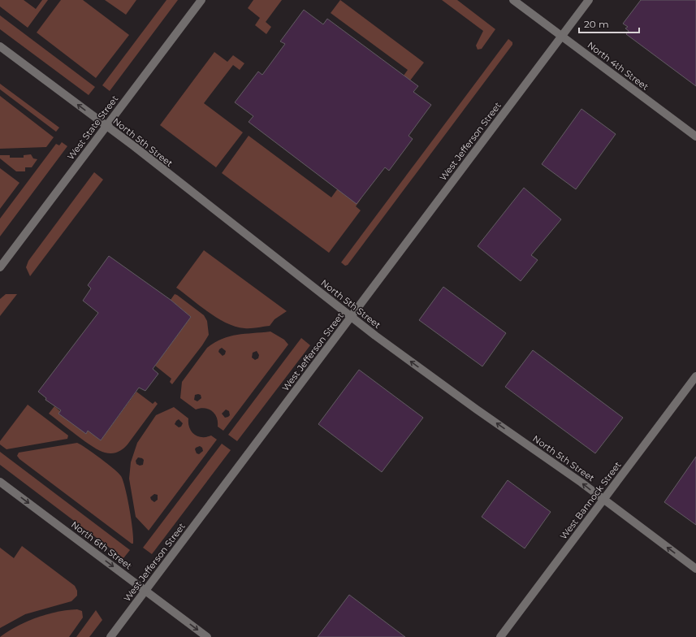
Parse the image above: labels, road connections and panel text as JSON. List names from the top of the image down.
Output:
{
  "streets": {
    "street": [
      "North 4th Street",
      "West State Street",
      "West Jefferson Street",
      "North 5th Street",
      "West Bannock Street",
      "North 6th Street"
    ]
  },
  "crossings": [
    ["North 4th Street", "West Jefferson Street"],
    ["West State Street", "North 5th Street"],
    ["West Jefferson Street", "North 5th Street"],
    ["West Jefferson Street", "North 6th Street"],
    ["North 5th Street", "West Bannock Street"]
  ],
  "one_way": ["North 5th Street", "North 6th Street"],
  "scale_bar": "20 m"
}
